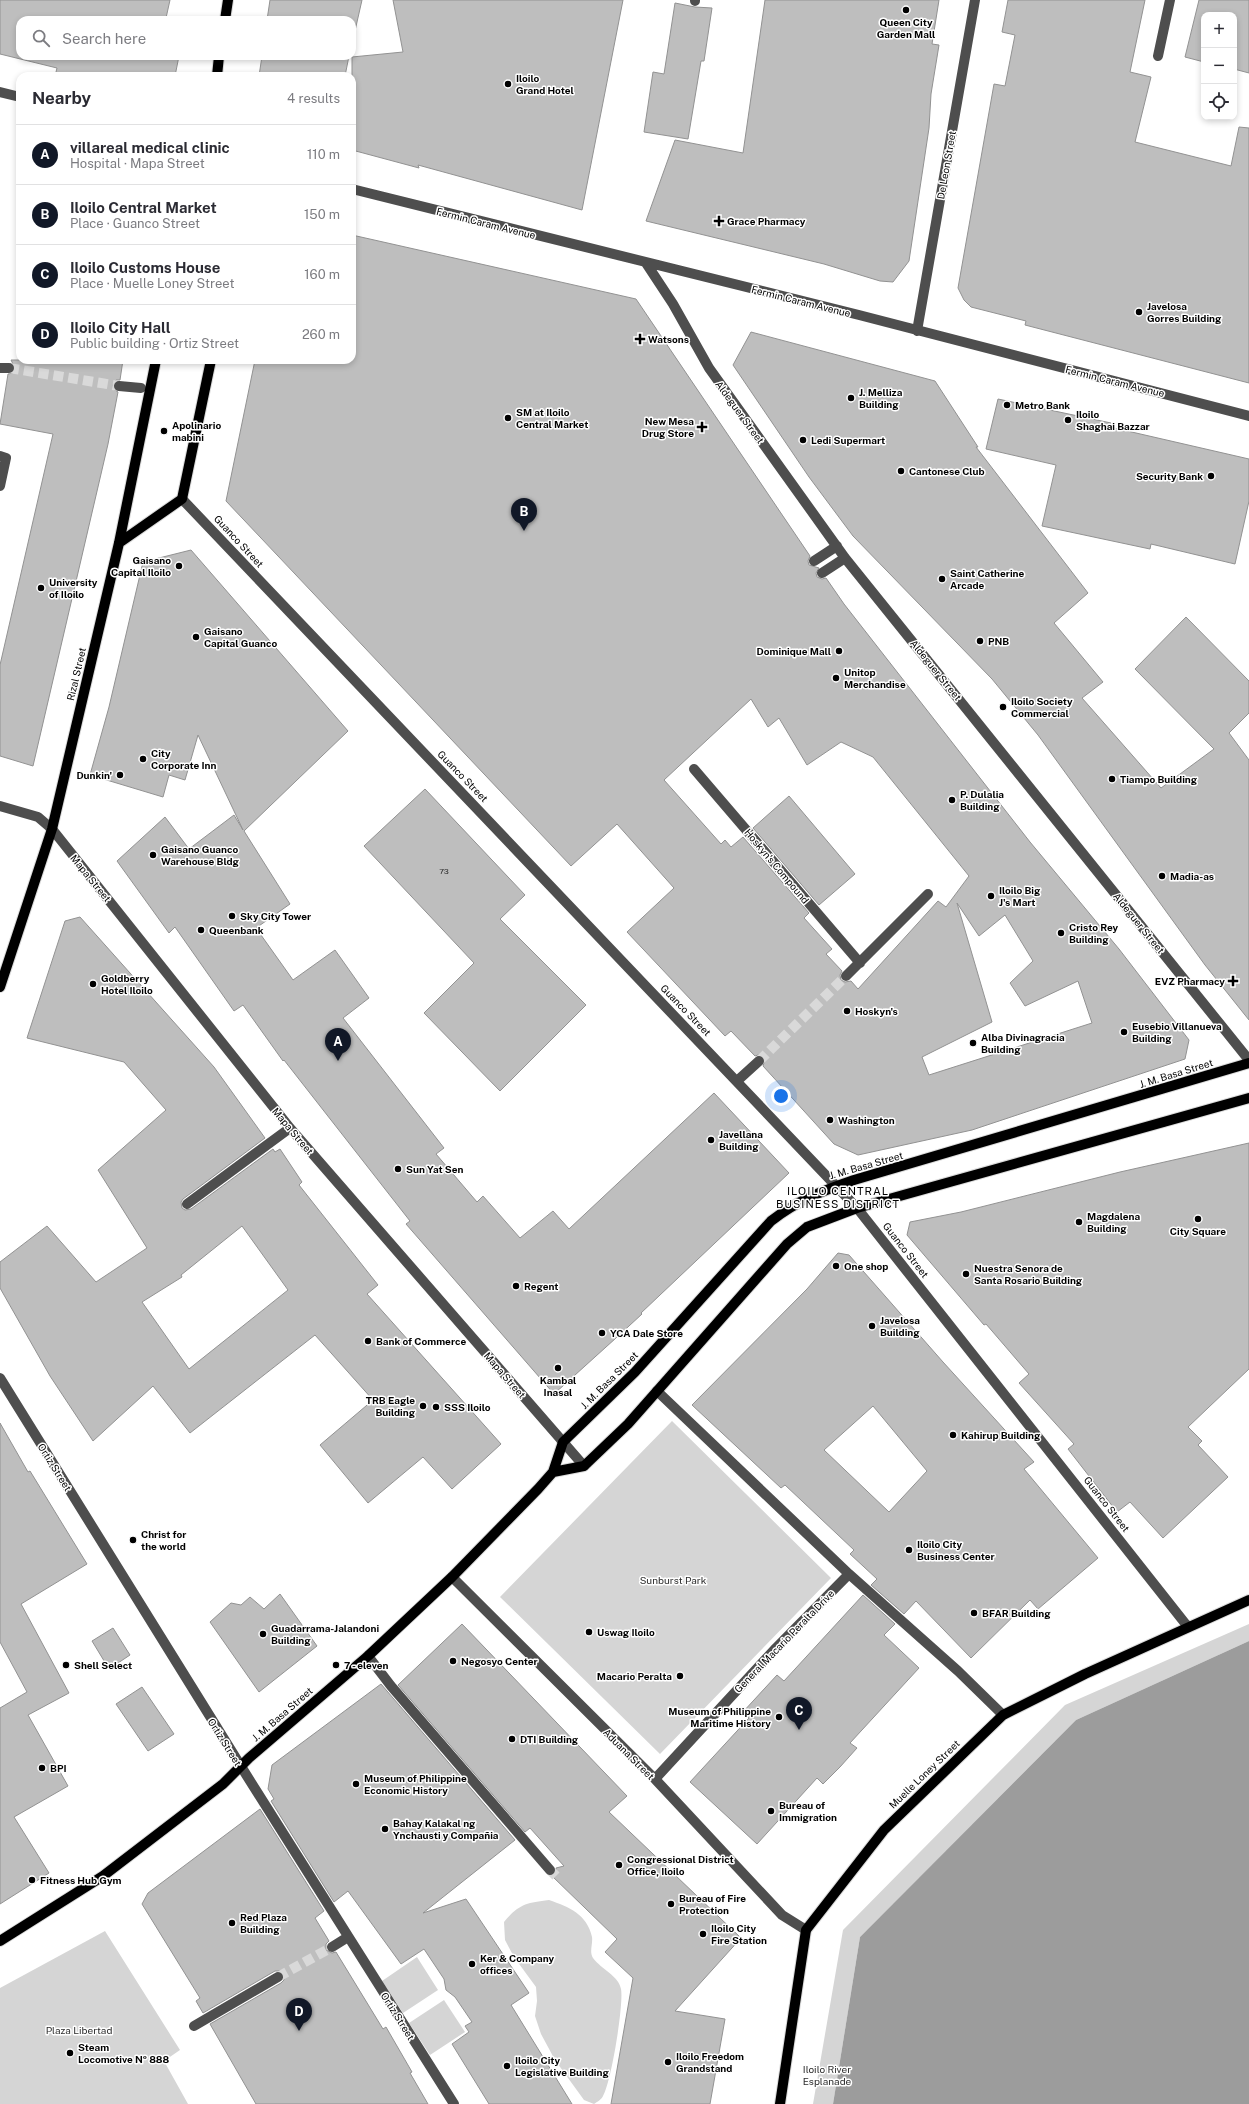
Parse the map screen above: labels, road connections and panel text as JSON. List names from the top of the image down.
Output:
{
  "streets": {
    "main road": ["Rizal Street", "J. M. Basa Street", "Muelle Loney Street"],
    "street": [
      "De Leon Street",
      "Fermin Caram Avenue",
      "Aldeguer Street",
      "Guanco Street",
      "Hoskyn's Compound",
      "Mapa Street",
      "Ortiz Street",
      "General Macario Peralta Drive",
      "Aduana Street"
    ]
  },
  "crossings": [
    ["De Leon Street", "Fermin Caram Avenue"],
    ["Fermin Caram Avenue", "Aldeguer Street"],
    ["Guanco Street", "J. M. Basa Street"],
    ["Guanco Street", "Muelle Loney Street"],
    ["Rizal Street", "Mapa Street"],
    ["Mapa Street", "J. M. Basa Street"],
    ["J. M. Basa Street", "Ortiz Street"],
    ["J. M. Basa Street", "Aduana Street"],
    ["General Macario Peralta Drive", "Aduana Street"],
    ["Aduana Street", "Muelle Loney Street"]
  ],
  "districts": ["ILOILO CENTRAL BUSINESS DISTRICT"],
  "parks": ["Sunburst Park", "Plaza Libertad", "Iloilo River Esplanade"],
  "places": {
    "other": [
      "Queen City Garden Mall",
      "Iloilo Grand Hotel",
      "Javelosa Gorres Building",
      "J. Melliza Building",
      "Metro Bank",
      "SM at Iloilo Central Market",
      "Iloilo Shaghai Bazzar",
      "Apolinario mabini",
      "Ledi Supermart",
      "Cantonese Club",
      "Security Bank",
      "Gaisano Capital Iloilo",
      "Saint Catherine Arcade",
      "University of Iloilo",
      "Gaisano Capital Guanco",
      "PNB",
      "Dominique Mall",
      "Unitop Merchandise",
      "Iloilo Society Commercial",
      "City Corporate Inn",
      "Dunkin'",
      "Tiampo Building",
      "P. Dulalia Building",
      "Gaisano Guanco Warehouse Bldg",
      "Madia-as",
      "Iloilo Big J's Mart",
      "Sky City Tower",
      "Queenbank",
      "Cristo Rey Building",
      "Goldberry Hotel Iloilo",
      "Hoskyn's",
      "Eusebio Villanueva Building",
      "Alba Divinagracia Building",
      "Washington",
      "Javellana Building",
      "Sun Yat Sen",
      "City Square",
      "Magdalena Building",
      "One shop",
      "Nuestra Senora de Santa Rosario Building",
      "Regent",
      "Javelosa Building",
      "YCA Dale Store",
      "Bank of Commerce",
      "Kambal Inasal",
      "TRB Eagle Building",
      "SSS Iloilo",
      "Kahirup Building",
      "Christ for the world",
      "Iloilo City Business Center",
      "BFAR Building",
      "Uswag Iloilo",
      "Guadarrama-Jalandoni Building",
      "Negosyo Center",
      "Shell Select",
      "7 - eleven",
      "Macario Peralta",
      "Museum of Philippine Maritime History",
      "DTI Building",
      "BPI",
      "Museum of Philippine Economic History",
      "Bureau of Immigration",
      "Bahay Kalakal ng Ynchausti y Compañia",
      "Congressional District Office, Iloilo",
      "Fitness Hub Gym",
      "Bureau of Fire Protection",
      "Red Plaza Building",
      "Iloilo City Fire Station",
      "Ker & Company offices",
      "Steam Locomotive № 888",
      "Iloilo Freedom Grandstand",
      "Iloilo City Legislative Building"
    ],
    "health": [
      "Grace Pharmacy",
      "Watsons",
      "New Mesa Drug Store",
      "EVZ Pharmacy"
    ]
  },
  "house_numbers": ["73"],
  "page": {
    "map_buttons": ["+", "−"],
    "search": "Search here",
    "heading": ["Nearby", "4 results"],
    "list": [
      {
        "mark": "A",
        "name": "villareal medical clinic",
        "note": "Hospital · Mapa Street",
        "value": "110 m"
      },
      {
        "mark": "B",
        "name": "Iloilo Central Market",
        "note": "Place · Guanco Street",
        "value": "150 m"
      },
      {
        "mark": "C",
        "name": "Iloilo Customs House",
        "note": "Place · Muelle Loney Street",
        "value": "160 m"
      },
      {
        "mark": "D",
        "name": "Iloilo City Hall",
        "note": "Public building · Ortiz Street",
        "value": "260 m"
      }
    ],
    "pins": [
      "B",
      "A",
      "C",
      "D"
    ]
  }
}
